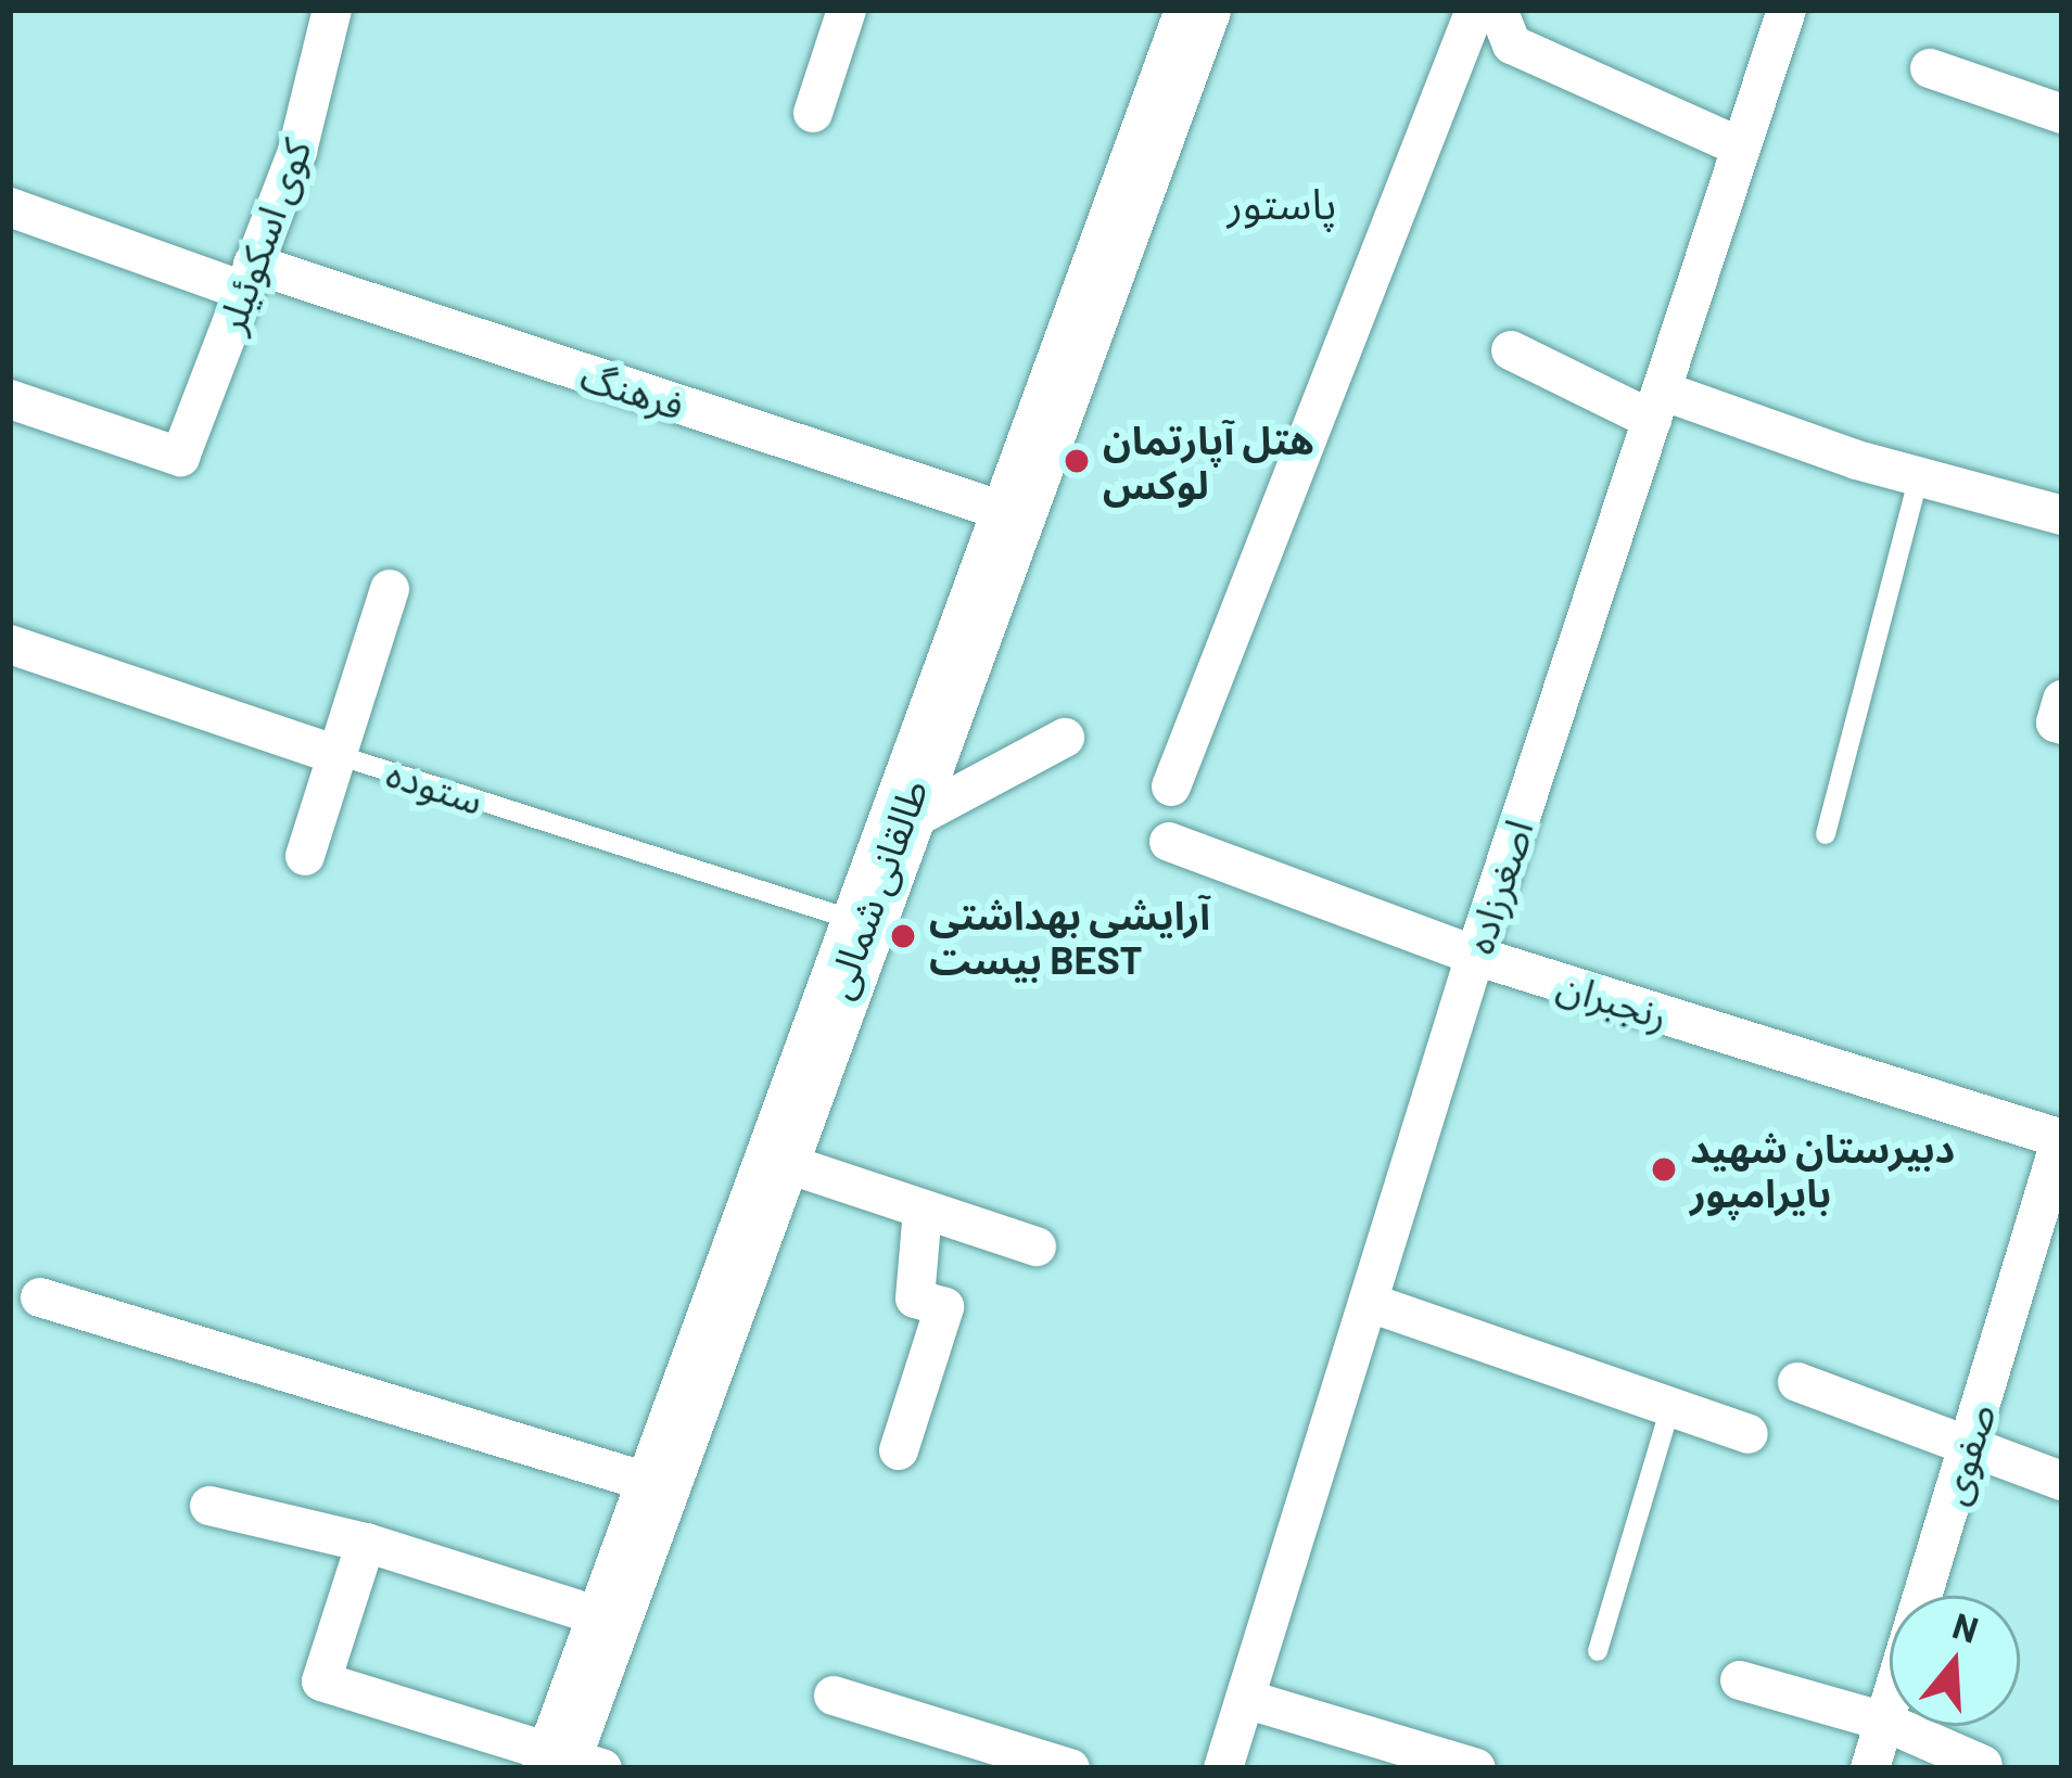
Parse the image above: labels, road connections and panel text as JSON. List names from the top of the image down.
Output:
{
  "streets": {
    "main road": ["طالقانی شمالی"],
    "street": [
      "کوی اسکوئیلر",
      "فرهنگ",
      "ستوده",
      "اصغرزاده",
      "رنجبران",
      "صفوی"
    ]
  },
  "crossings": [
    ["کوی اسکوئیلر", "فرهنگ"],
    ["فرهنگ", "طالقانی شمالی"],
    ["ستوده", "طالقانی شمالی"],
    ["اصغرزاده", "رنجبران"],
    ["رنجبران", "صفوی"]
  ],
  "districts": ["پاستور"],
  "places": ["هتل آپارتمان لوکس", "آرایشی بهداشتی بیست BEST", "دبیرستان شهید بایرامپور"],
  "north": "top"
}
